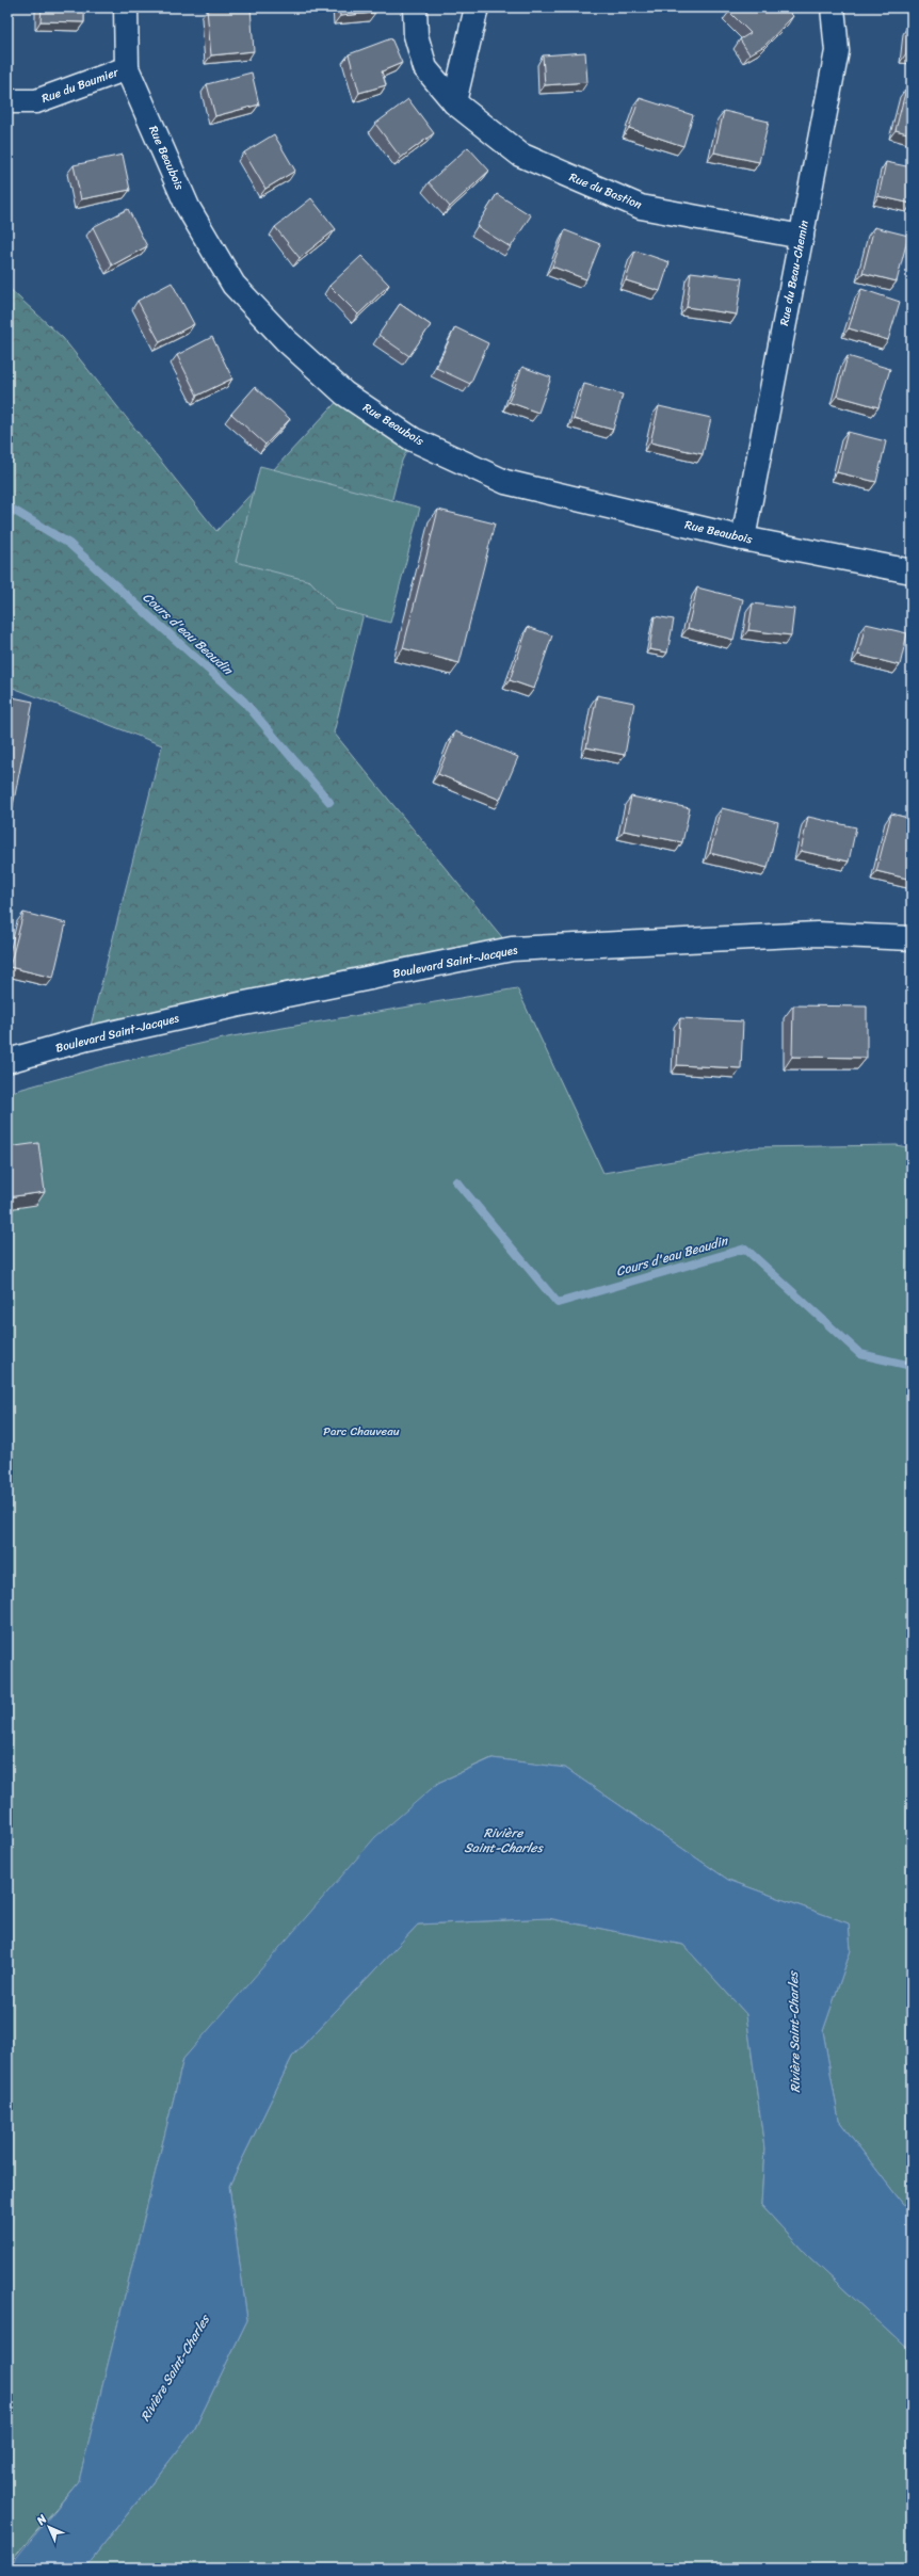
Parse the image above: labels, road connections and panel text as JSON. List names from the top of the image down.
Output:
{
  "streets": {
    "street": [
      "Rue du Baumier",
      "Rue Beaubois",
      "Rue du Bastion",
      "Rue du Beau-Chemin",
      "Boulevard Saint-Jacques"
    ]
  },
  "crossings": [
    ["Rue du Baumier", "Rue Beaubois"],
    ["Rue Beaubois", "Rue du Beau-Chemin"],
    ["Rue du Bastion", "Rue du Beau-Chemin"]
  ],
  "water": ["Cours d'eau Beaudin", "Rivière Saint-Charles"],
  "parks": ["Parc Chauveau"],
  "north": "top left"
}
